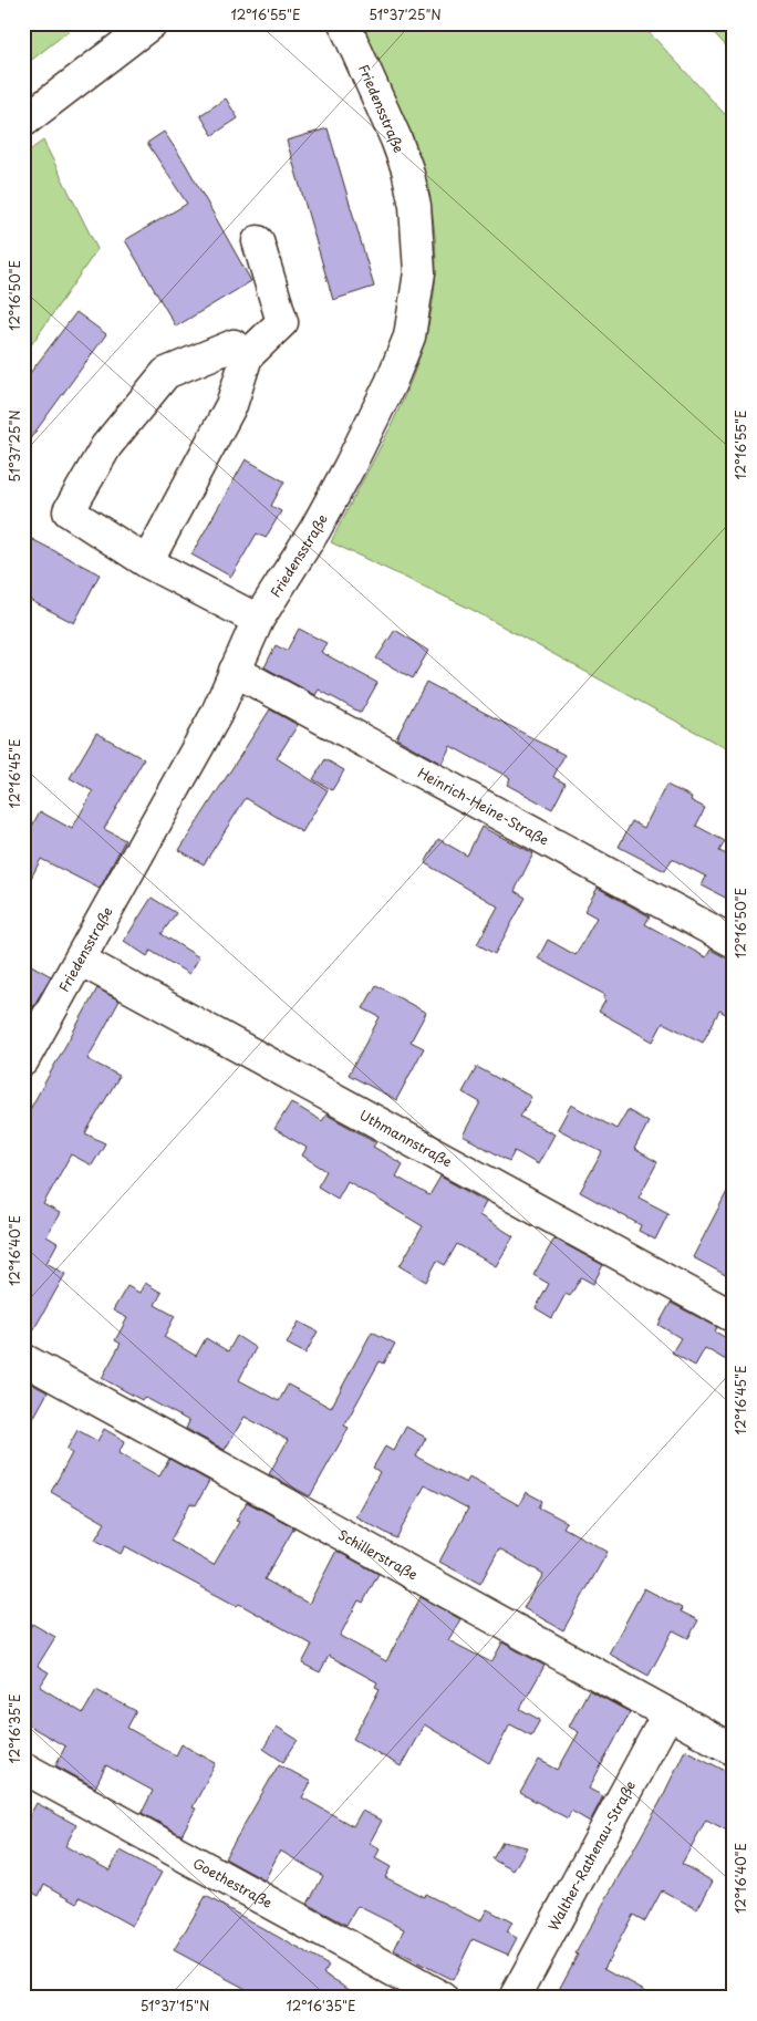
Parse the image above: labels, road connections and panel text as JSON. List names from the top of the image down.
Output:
{
  "streets": {
    "street": [
      "Friedensstraße",
      "Heinrich-Heine-Straße",
      "Uthmannstraße",
      "Schillerstraße",
      "Walther-Rathenau-Straße",
      "Goethestraße"
    ]
  },
  "crossings": [
    ["Friedensstraße", "Heinrich-Heine-Straße"],
    ["Friedensstraße", "Uthmannstraße"],
    ["Schillerstraße", "Walther-Rathenau-Straße"]
  ],
  "coordinates": [
    "12°16'55\"E",
    "51°37'25\"N",
    "12°16'50\"E",
    "12°16'45\"E",
    "12°16'40\"E",
    "12°16'35\"E",
    "51°37'15\"N"
  ]
}
